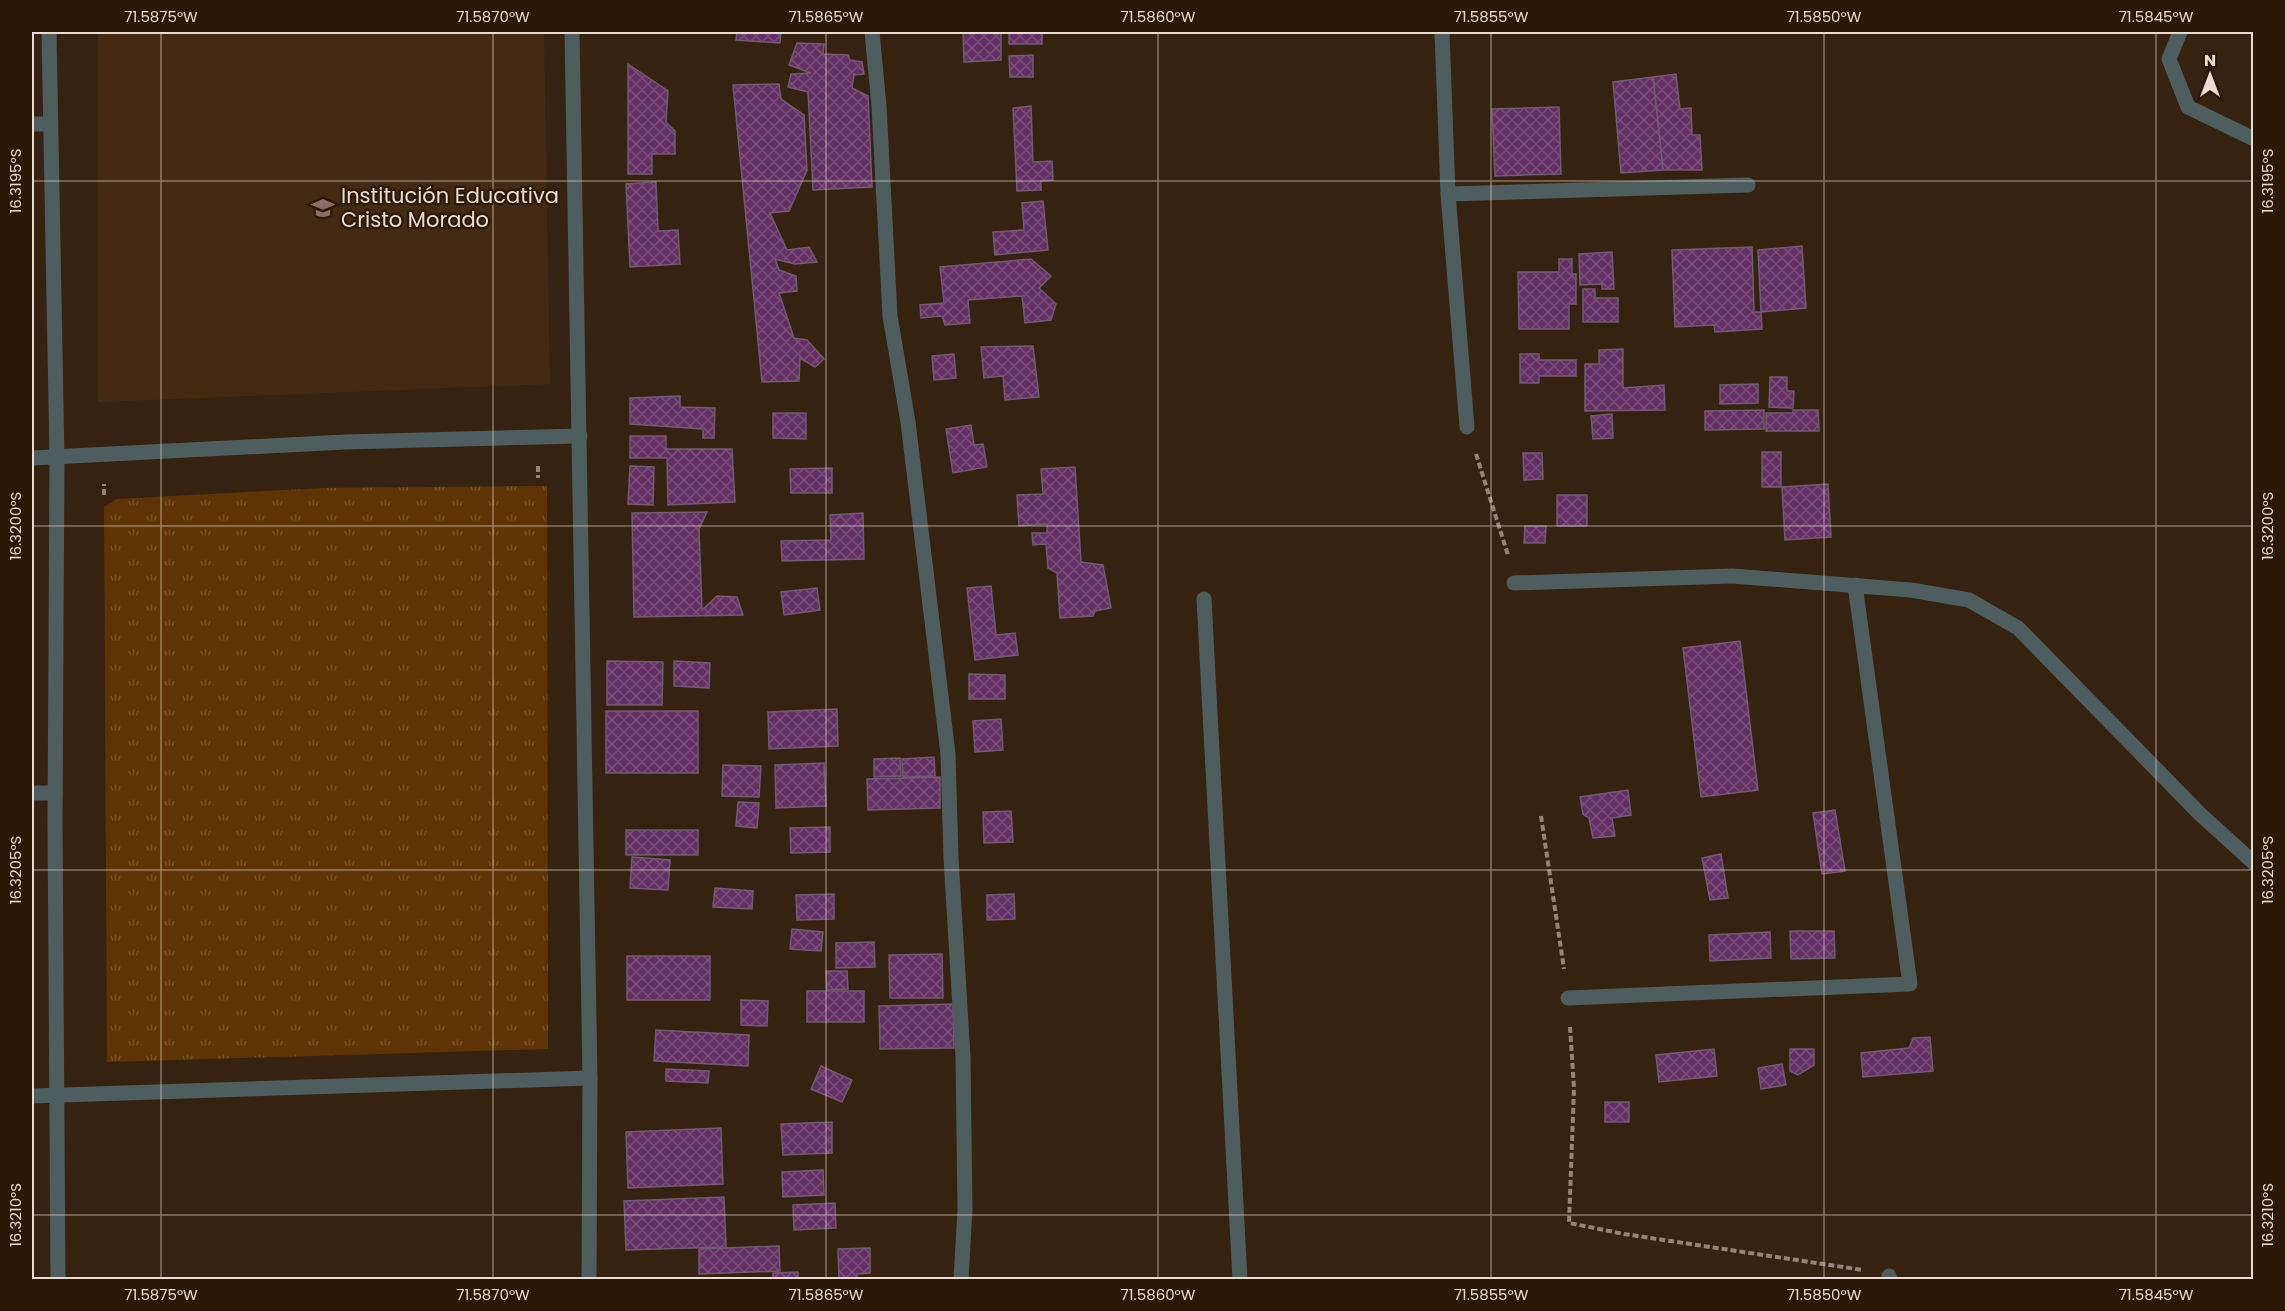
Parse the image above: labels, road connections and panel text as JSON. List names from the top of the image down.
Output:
{
  "places": {
    "school or university": ["Institución Educativa Cristo Morado"]
  },
  "north": "top",
  "coordinates": [
    "71.5875°W",
    "71.5870°W",
    "71.5865°W",
    "71.5860°W",
    "71.5855°W",
    "71.5850°W",
    "71.5845°W",
    "16.3195°S",
    "16.3200°S",
    "16.3205°S",
    "16.3210°S"
  ]
}
